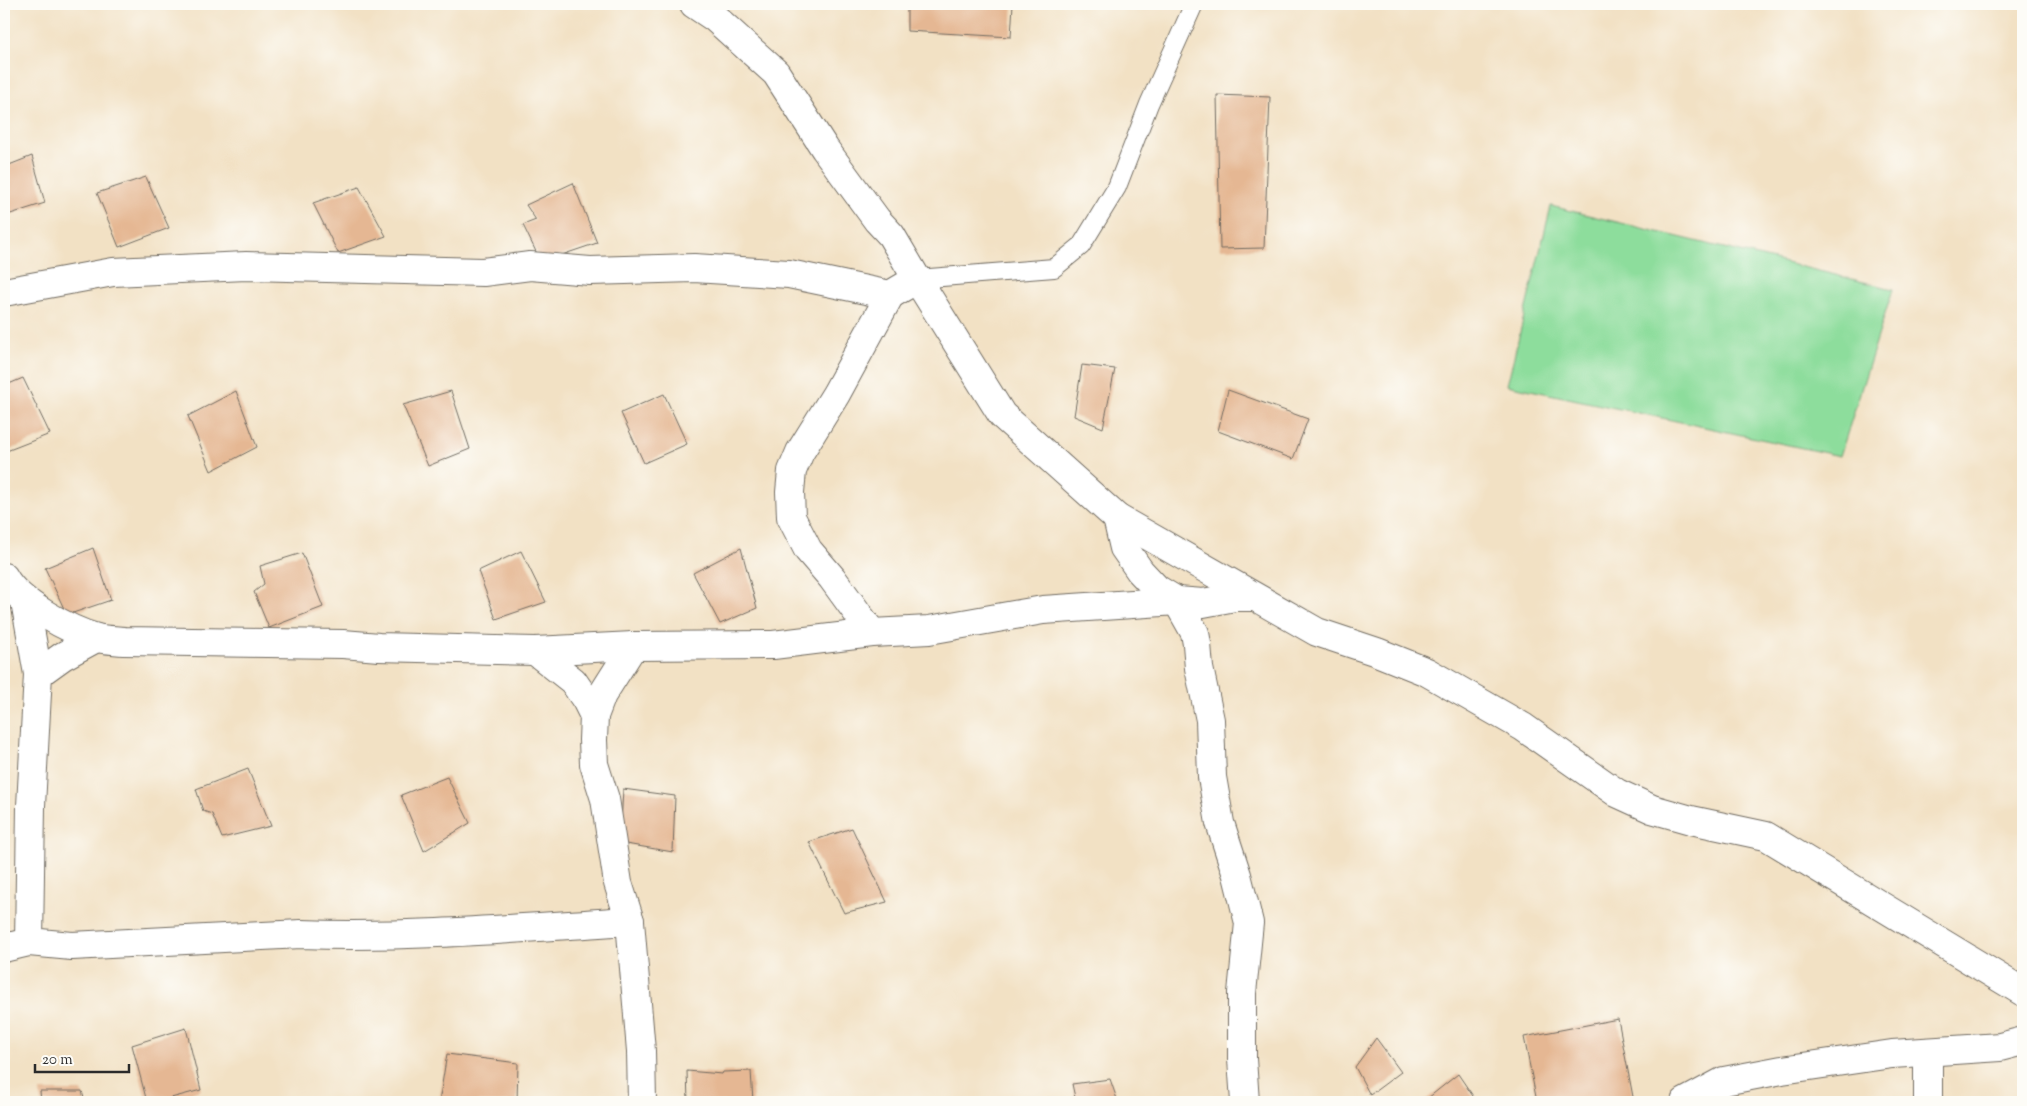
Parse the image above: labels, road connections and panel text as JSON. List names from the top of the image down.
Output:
{
  "scale_bar": "20 m"
}
